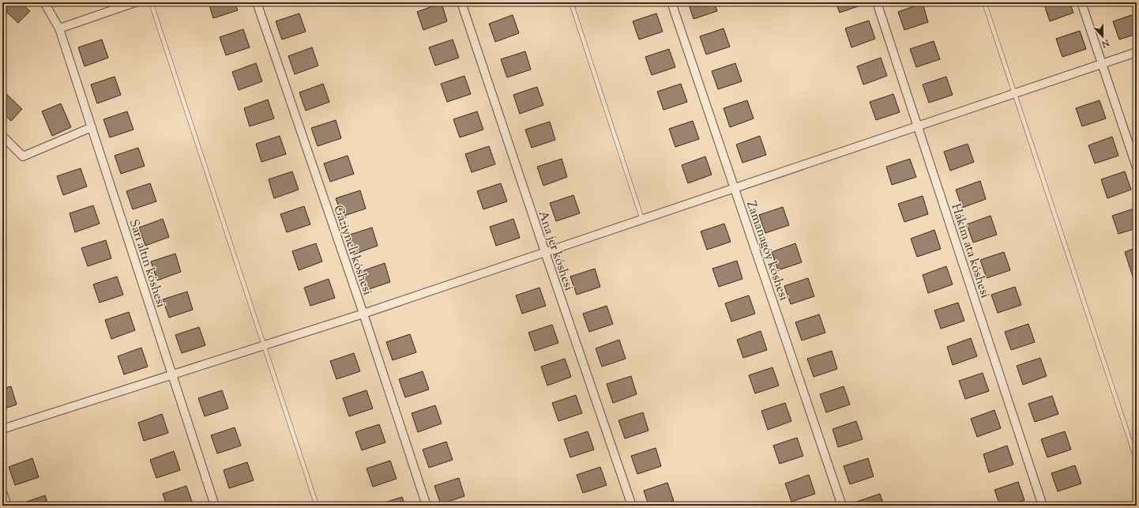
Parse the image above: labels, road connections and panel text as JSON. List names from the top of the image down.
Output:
{
  "streets": {
    "street": [
      "Ǵáziyneli kóshesi",
      "Ana jer kóshesi",
      "Zamanagóy kóshesi",
      "Hákim ata kóshesi",
      "Sarı altın kóshesi"
    ]
  },
  "north": "bottom"
}
